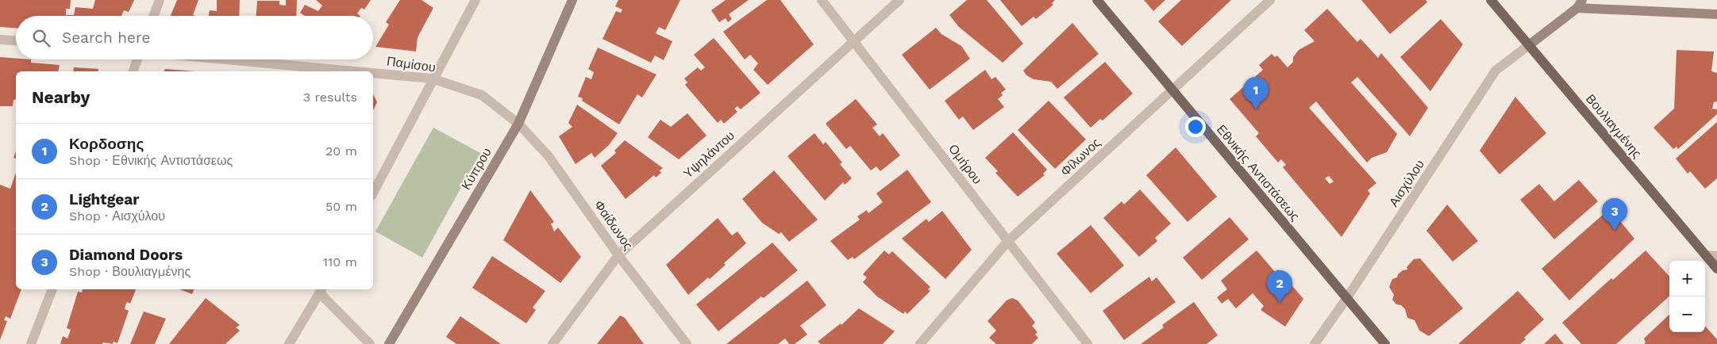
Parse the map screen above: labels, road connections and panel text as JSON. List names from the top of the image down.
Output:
{
  "streets": {
    "main road": ["Βουλιαγμένης", "Εθνικής Αντιστάσεως"],
    "street": [
      "Παμίσου",
      "Υψηλάντου",
      "Φίλωνος",
      "Ομήρου",
      "Κύπρου",
      "Αισχύλου",
      "Φαίδωνος"
    ]
  },
  "crossings": [
    ["Παμίσου", "Κύπρου"],
    ["Παμίσου", "Φαίδωνος"],
    ["Βουλιαγμένης", "Αισχύλου"],
    ["Υψηλάντου", "Ομήρου"],
    ["Υψηλάντου", "Φαίδωνος"],
    ["Φίλωνος", "Ομήρου"],
    ["Φίλωνος", "Εθνικής Αντιστάσεως"],
    ["Κύπρου", "Φαίδωνος"],
    ["Εθνικής Αντιστάσεως", "Αισχύλου"]
  ],
  "page": {
    "search": "Search here",
    "heading": ["Nearby", "3 results"],
    "pins": ["1", "3", "2"],
    "list": [
      {
        "mark": "1",
        "name": "Κορδοσης",
        "note": "Shop · Εθνικής Αντιστάσεως",
        "value": "20 m"
      },
      {
        "mark": "2",
        "name": "Lightgear",
        "note": "Shop · Αισχύλου",
        "value": "50 m"
      },
      {
        "mark": "3",
        "name": "Diamond Doors",
        "note": "Shop · Βουλιαγμένης",
        "value": "110 m"
      }
    ],
    "map_buttons": ["+", "−"]
  }
}
